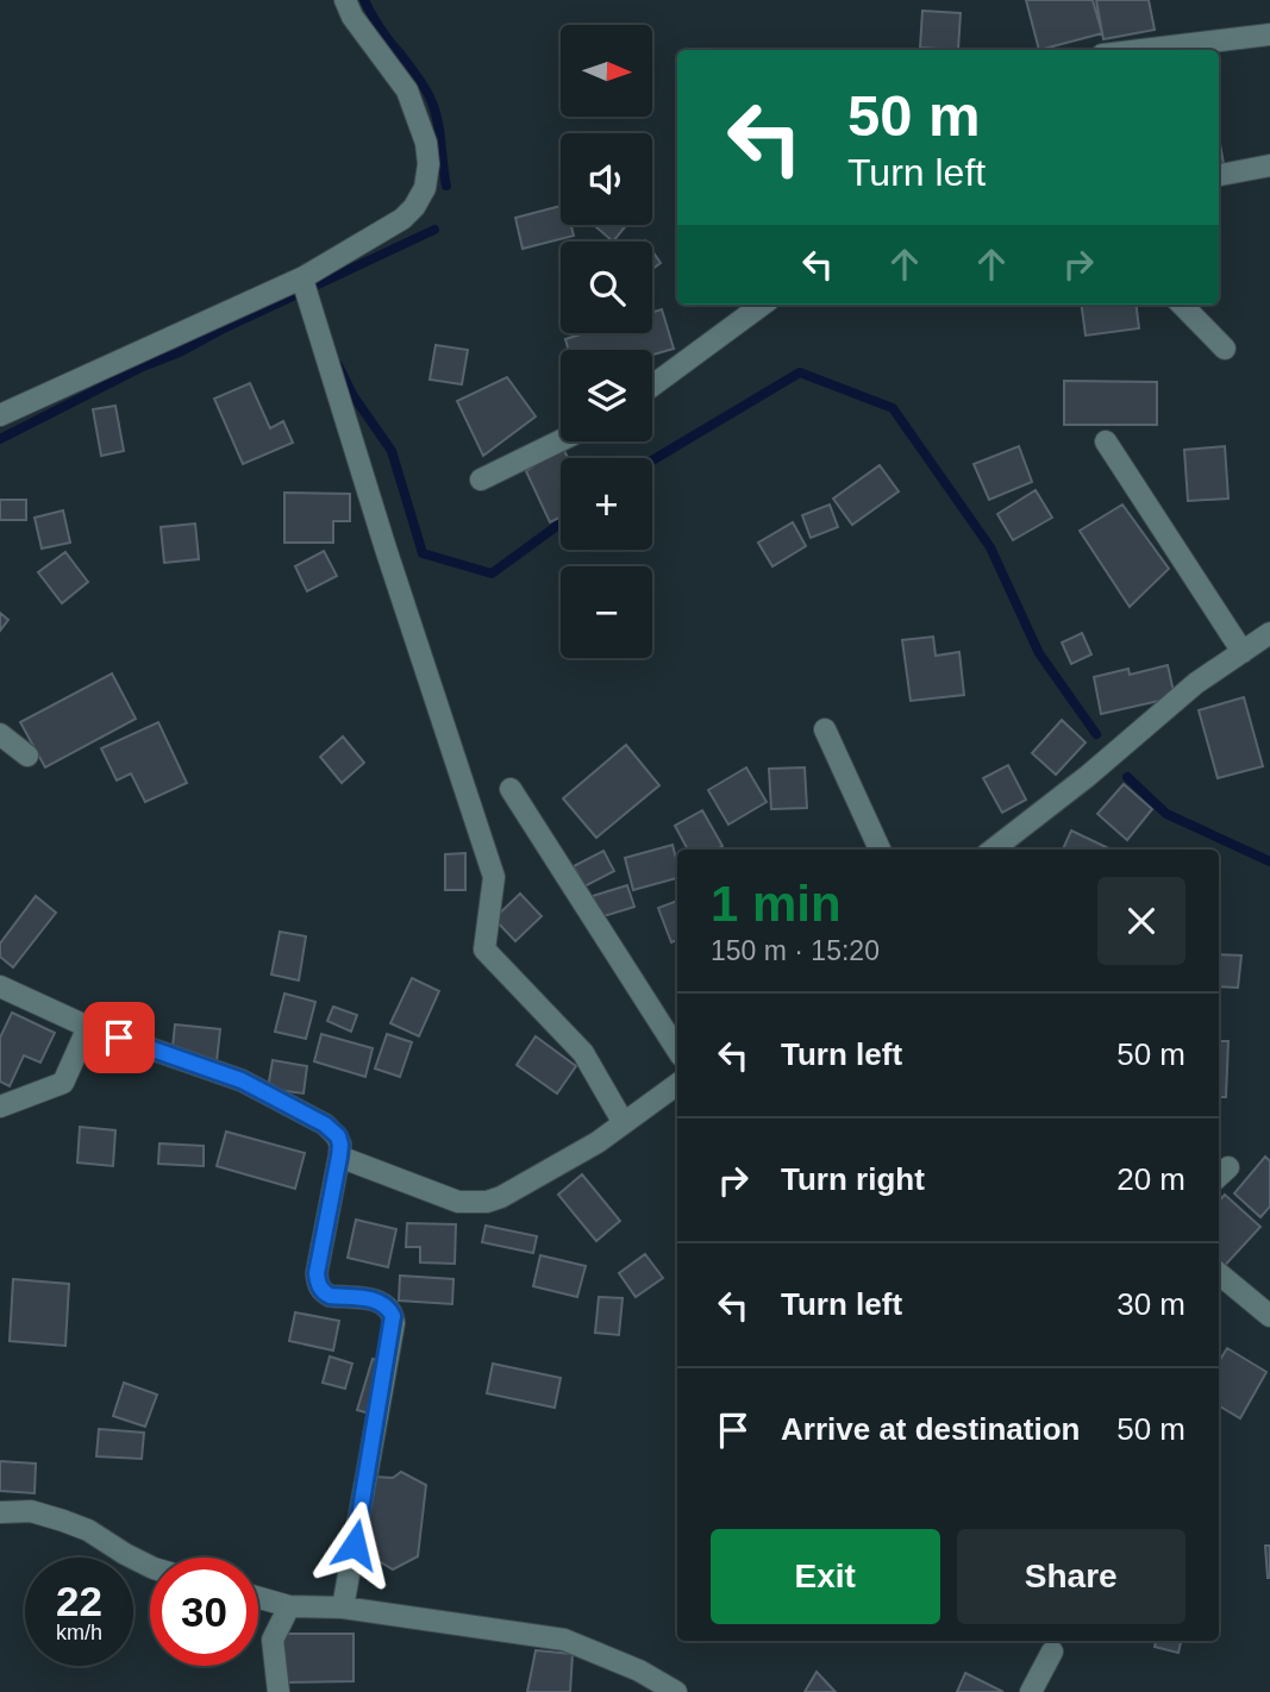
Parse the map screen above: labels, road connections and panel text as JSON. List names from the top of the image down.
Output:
{
  "north": "right",
  "page": {
    "map_buttons": ["+", "−"],
    "turn": ["50 m", "Turn left"],
    "heading": ["1 min", "150 m · 15:20"],
    "list": [
      {
        "name": "Turn left",
        "value": "50 m"
      },
      {
        "name": "Turn right",
        "value": "20 m"
      },
      {
        "name": "Turn left",
        "value": "30 m"
      },
      {
        "name": "Arrive at destination",
        "value": "50 m"
      }
    ],
    "buttons": ["Exit", "Share"],
    "speed": "22 km/h",
    "limit": "30"
  }
}
